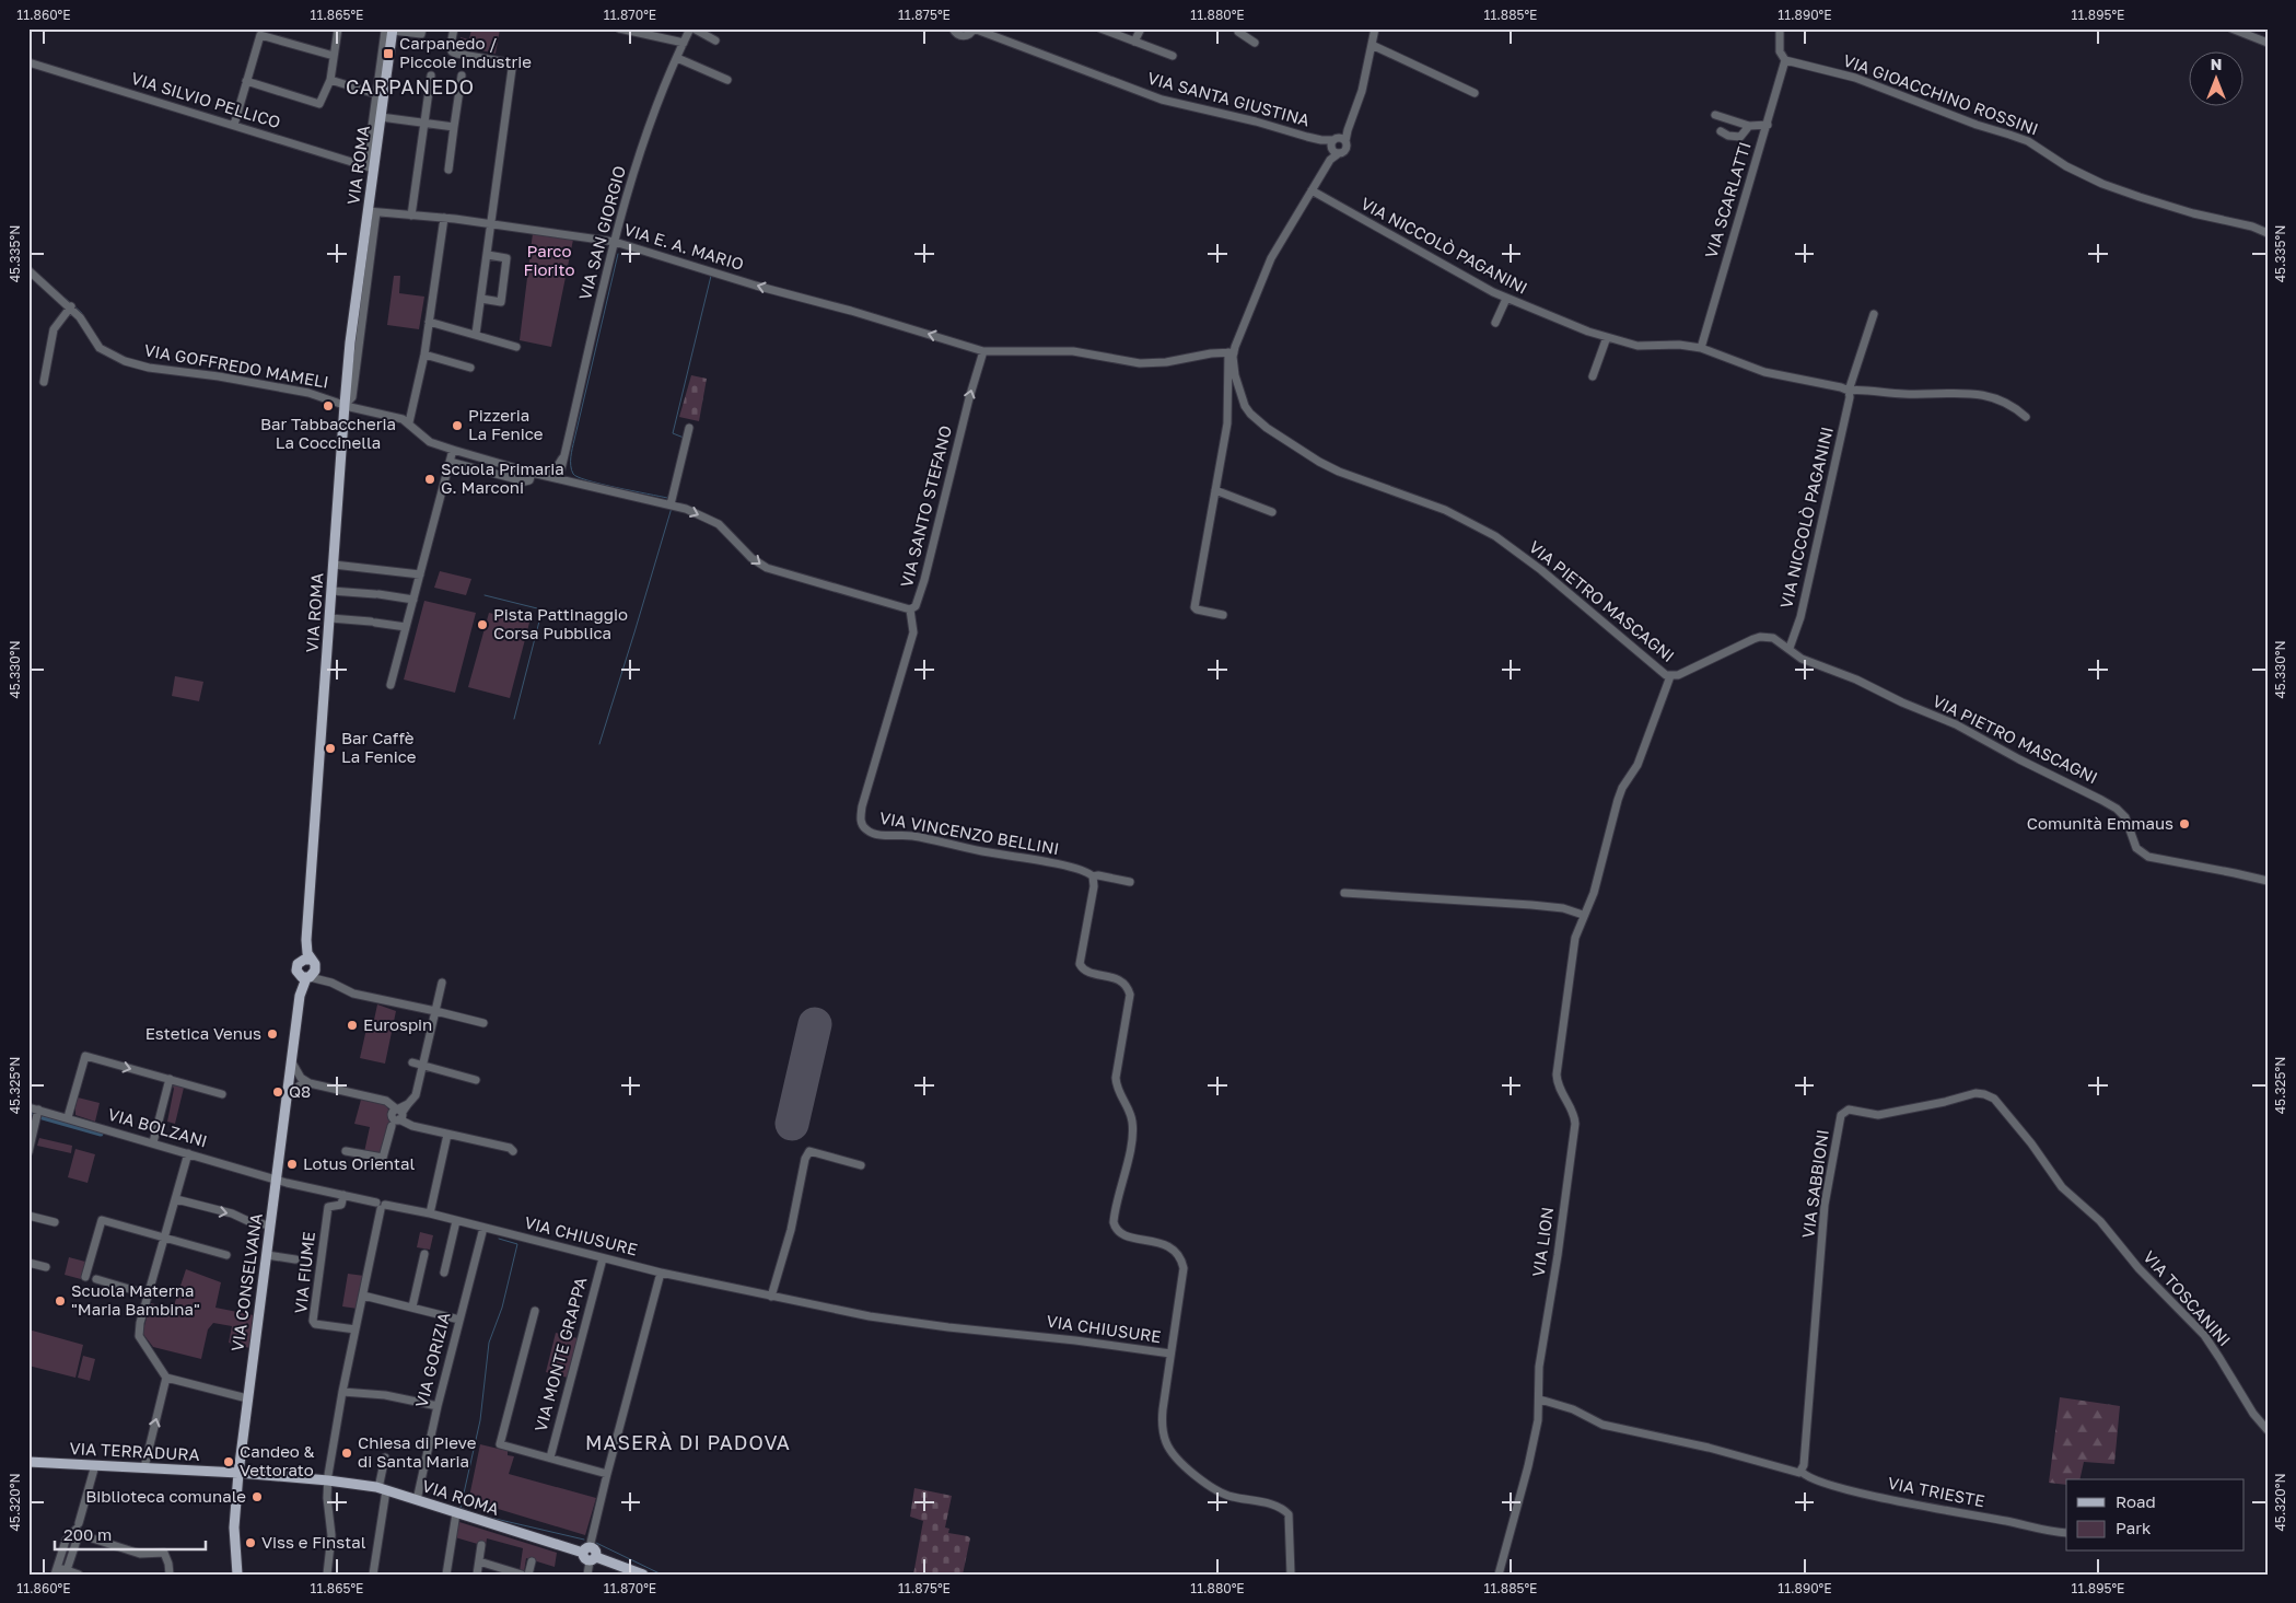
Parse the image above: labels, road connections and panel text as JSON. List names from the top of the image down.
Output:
{
  "streets": {
    "main road": ["VIA ROMA", "VIA CONSELVANA", "VIA TERRADURA"],
    "street": [
      "VIA GIOACCHINO ROSSINI",
      "VIA SANTA GIUSTINA",
      "VIA SILVIO PELLICO",
      "VIA SCARLATTI",
      "VIA SAN GIORGIO",
      "VIA NICCOLÒ PAGANINI",
      "VIA E. A. MARIO",
      "VIA GOFFREDO MAMELI",
      "VIA SANTO STEFANO",
      "VIA PIETRO MASCAGNI",
      "VIA VINCENZO BELLINI",
      "VIA BOLZANI",
      "VIA SABBIONI",
      "VIA CHIUSURE",
      "VIA LION",
      "VIA FIUME",
      "VIA TOSCANINI",
      "VIA MONTE GRAPPA",
      "VIA GORIZIA",
      "VIA TRIESTE"
    ]
  },
  "crossings": [
    ["VIA GIOACCHINO ROSSINI", "VIA SCARLATTI"],
    ["VIA SANTA GIUSTINA", "VIA PIETRO MASCAGNI"],
    ["VIA SILVIO PELLICO", "VIA ROMA"],
    ["VIA ROMA", "VIA E. A. MARIO"],
    ["VIA ROMA", "VIA GOFFREDO MAMELI"],
    ["VIA ROMA", "VIA SANTO STEFANO"],
    ["VIA ROMA", "VIA CONSELVANA"],
    ["VIA ROMA", "VIA GORIZIA"],
    ["VIA ROMA", "VIA TERRADURA"],
    ["VIA SCARLATTI", "VIA NICCOLÒ PAGANINI"],
    ["VIA SAN GIORGIO", "VIA E. A. MARIO"],
    ["VIA SAN GIORGIO", "VIA SANTO STEFANO"],
    ["VIA NICCOLÒ PAGANINI", "VIA PIETRO MASCAGNI"],
    ["VIA E. A. MARIO", "VIA SANTO STEFANO"],
    ["VIA GOFFREDO MAMELI", "VIA SANTO STEFANO"],
    ["VIA SANTO STEFANO", "VIA VINCENZO BELLINI"],
    ["VIA PIETRO MASCAGNI", "VIA LION"],
    ["VIA BOLZANI", "VIA CHIUSURE"],
    ["VIA BOLZANI", "VIA CONSELVANA"],
    ["VIA SABBIONI", "VIA TOSCANINI"],
    ["VIA SABBIONI", "VIA TRIESTE"],
    ["VIA CHIUSURE", "VIA FIUME"],
    ["VIA CHIUSURE", "VIA CONSELVANA"],
    ["VIA CHIUSURE", "VIA MONTE GRAPPA"],
    ["VIA CHIUSURE", "VIA GORIZIA"],
    ["VIA LION", "VIA TRIESTE"],
    ["VIA CONSELVANA", "VIA TERRADURA"]
  ],
  "one_way": ["VIA E. A. MARIO"],
  "districts": ["CARPANEDO", "MASERÀ DI PADOVA"],
  "parks": ["Parco Fiorito"],
  "places": {
    "transit": ["Carpanedo / Piccole Industrie"],
    "other": [
      "Bar Tabbaccheria La Coccinella",
      "Pizzeria La Fenice",
      "Scuola Primaria G. Marconi",
      "Pista Pattinaggio Corsa Pubblica",
      "Bar Caffè La Fenice",
      "Comunità Emmaus",
      "Eurospin",
      "Estetica Venus",
      "Q8",
      "Lotus Oriental",
      "Scuola Materna \"Maria Bambina\"",
      "Chiesa di Pieve di Santa Maria",
      "Candeo & Vettorato",
      "Biblioteca comunale",
      "Viss e Finstal"
    ]
  },
  "legend": ["Road", "Park"],
  "scale_bar": "200 m",
  "north": "top",
  "coordinates": [
    "11.860°E",
    "11.865°E",
    "11.870°E",
    "11.875°E",
    "11.880°E",
    "11.885°E",
    "11.890°E",
    "11.895°E",
    "45.335°N",
    "45.330°N",
    "45.325°N",
    "45.320°N"
  ]
}
